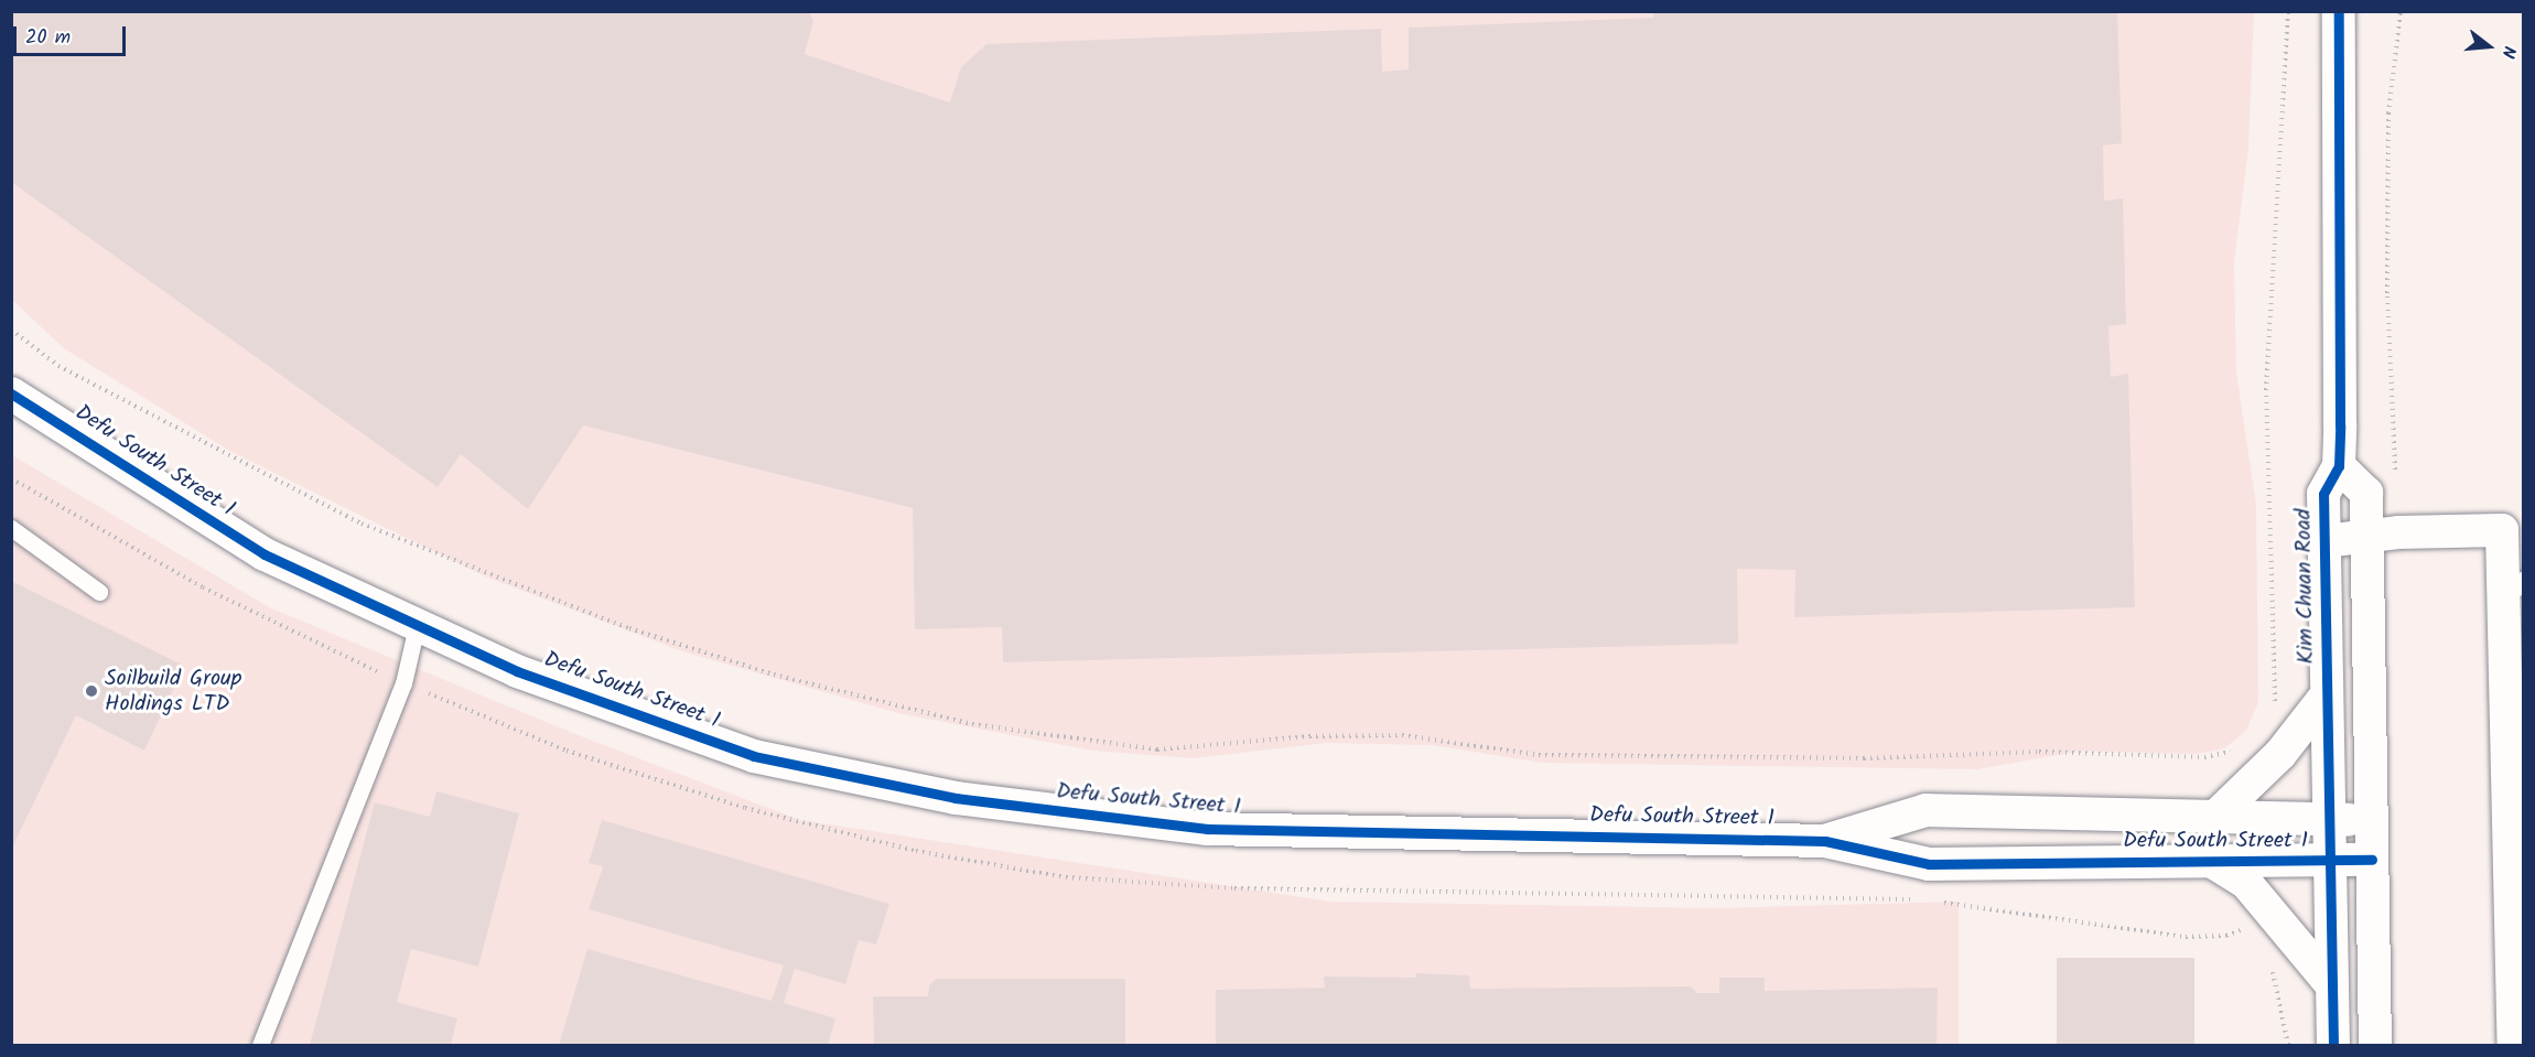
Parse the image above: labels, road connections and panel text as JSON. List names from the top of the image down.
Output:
{
  "streets": {
    "street": ["Defu South Street 1", "Kim Chuan Road"]
  },
  "crossings": [
    ["Defu South Street 1", "Kim Chuan Road"]
  ],
  "places": ["Soilbuild Group Holdings LTD"],
  "scale_bar": "20 m",
  "north": "right"
}
